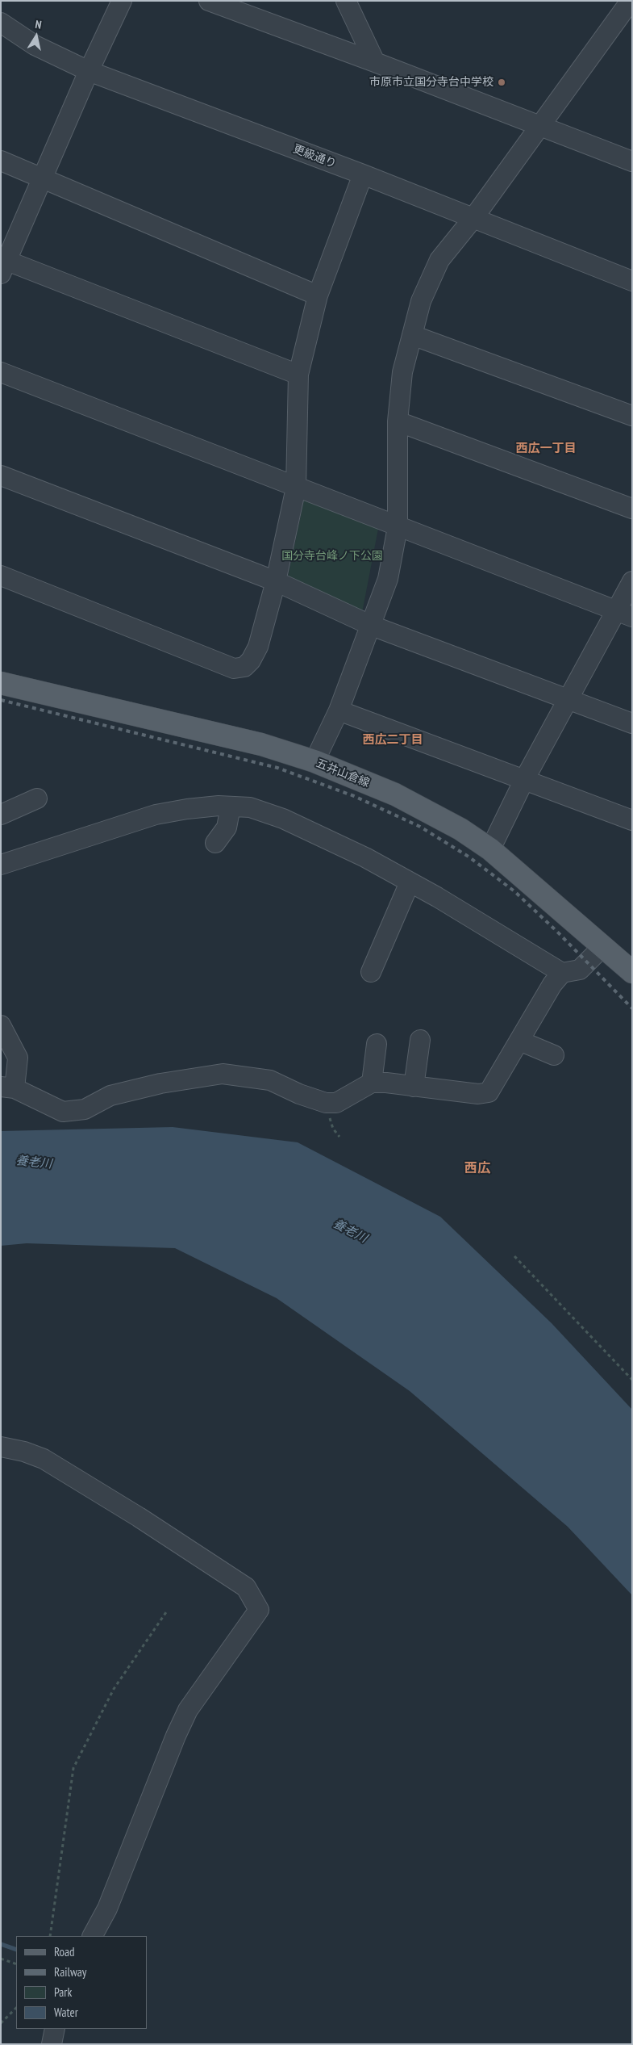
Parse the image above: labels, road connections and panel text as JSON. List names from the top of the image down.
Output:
{
  "streets": {
    "main road": ["五井山倉線"],
    "street": ["更級通り"]
  },
  "districts": ["西広一丁目", "西広二丁目", "西広"],
  "water": ["養老川"],
  "parks": ["国分寺台峰ノ下公園"],
  "places": ["市原市立国分寺台中学校"],
  "legend": [
    "Road",
    "Railway",
    "Park",
    "Water"
  ],
  "north": "top"
}
